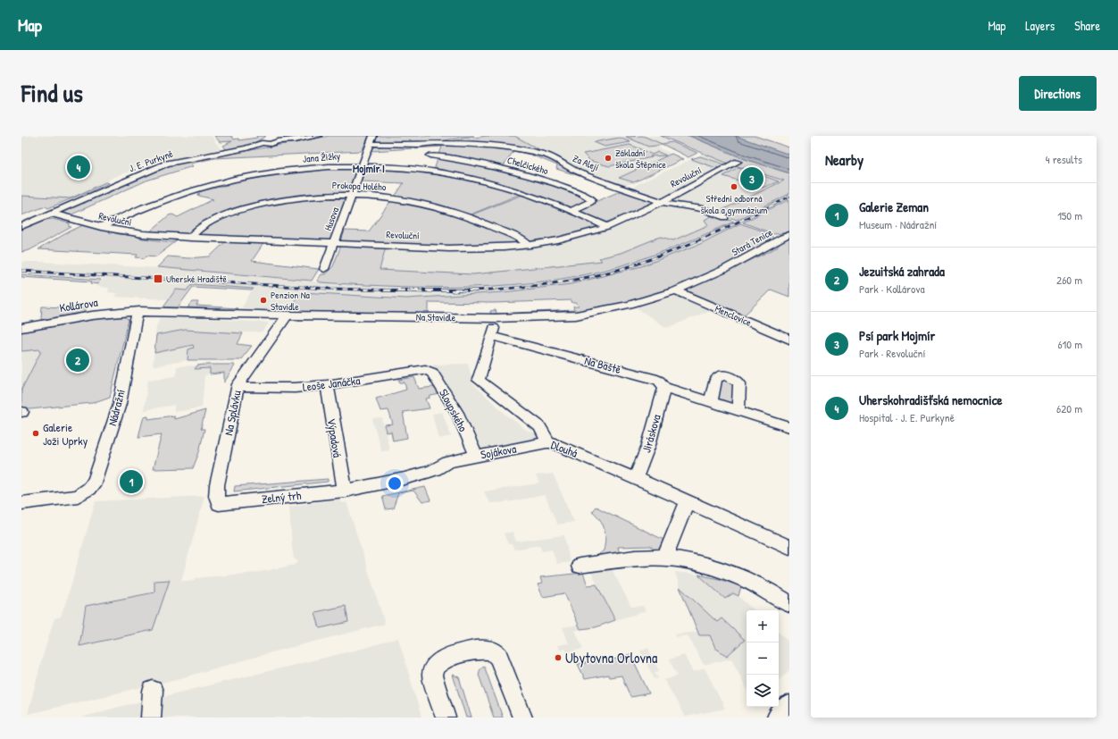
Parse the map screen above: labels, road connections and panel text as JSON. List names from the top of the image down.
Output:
{
  "streets": {
    "street": [
      "Jana Žižky",
      "J. E. Purkyně",
      "Za Alejí",
      "Chelčického",
      "Revoluční",
      "Prokopa Holého",
      "Husova",
      "Stará Tenice",
      "Kollárova",
      "Menclovice",
      "Na Stavidle",
      "Na Baště",
      "Leoše Janáčka",
      "Nádražní",
      "Sloupského",
      "Na Splávku",
      "Jiráskova",
      "Výpadová",
      "Dlouhá",
      "Sojákova",
      "Zelný trh"
    ]
  },
  "crossings": [
    ["Jana Žižky", "Chelčického"],
    ["Jana Žižky", "Revoluční"],
    ["Jana Žižky", "Husova"],
    ["J. E. Purkyně", "Revoluční"],
    ["Za Alejí", "Revoluční"],
    ["Za Alejí", "Husova"],
    ["Revoluční", "Prokopa Holého"],
    ["Revoluční", "Husova"],
    ["Prokopa Holého", "Husova"],
    ["Stará Tenice", "Na Stavidle"],
    ["Kollárova", "Na Stavidle"],
    ["Kollárova", "Nádražní"],
    ["Menclovice", "Na Stavidle"],
    ["Na Stavidle", "Nádražní"],
    ["Na Stavidle", "Na Splávku"],
    ["Na Stavidle", "Dlouhá"],
    ["Na Baště", "Jiráskova"],
    ["Na Baště", "Dlouhá"],
    ["Leoše Janáčka", "Sloupského"],
    ["Leoše Janáčka", "Na Splávku"],
    ["Leoše Janáčka", "Výpadová"],
    ["Sloupského", "Sojákova"],
    ["Na Splávku", "Zelný trh"],
    ["Jiráskova", "Dlouhá"],
    ["Výpadová", "Sojákova"],
    ["Výpadová", "Zelný trh"],
    ["Dlouhá", "Sojákova"],
    ["Sojákova", "Zelný trh"]
  ],
  "districts": ["Mojmír I"],
  "places": {
    "other": [
      "Základní škola Štěpnice",
      "Střední odborná škola a gymnázium",
      "Penzion Na Stavidle",
      "Galerie Joži Uprky",
      "Ubytovna Orlovna"
    ],
    "transit": ["Uherské Hradiště"]
  },
  "page": {
    "header": "Map",
    "nav": ["Map", "Layers", "Share"],
    "title": "Find us",
    "buttons": "Directions",
    "heading": ["Nearby", "4 results"],
    "pins": [
      "4",
      "3",
      "2",
      "1"
    ],
    "list": [
      {
        "mark": "1",
        "name": "Galerie Zeman",
        "note": "Museum · Nádražní",
        "value": "150 m"
      },
      {
        "mark": "2",
        "name": "Jezuitská zahrada",
        "note": "Park · Kollárova",
        "value": "260 m"
      },
      {
        "mark": "3",
        "name": "Psí park Mojmír",
        "note": "Park · Revoluční",
        "value": "610 m"
      },
      {
        "mark": "4",
        "name": "Uherskohradišťská nemocnice",
        "note": "Hospital · J. E. Purkyně",
        "value": "620 m"
      }
    ],
    "map_buttons": ["+", "−"]
  }
}
